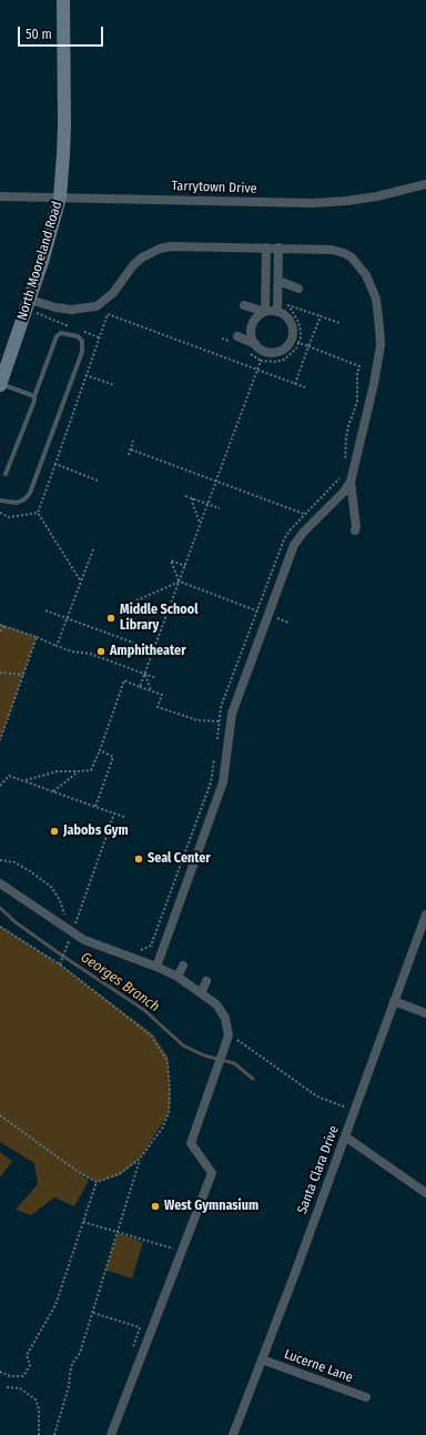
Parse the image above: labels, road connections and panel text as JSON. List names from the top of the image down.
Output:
{
  "streets": {
    "street": [
      "Tarrytown Drive",
      "North Mooreland Road",
      "Santa Clara Drive",
      "Lucerne Lane"
    ]
  },
  "crossings": [
    ["Tarrytown Drive", "North Mooreland Road"],
    ["Santa Clara Drive", "Lucerne Lane"]
  ],
  "water": ["Georges Branch"],
  "places": [
    "Middle School Library",
    "Amphitheater",
    "Jabobs Gym",
    "Seal Center",
    "West Gymnasium"
  ],
  "scale_bar": "50 m"
}
